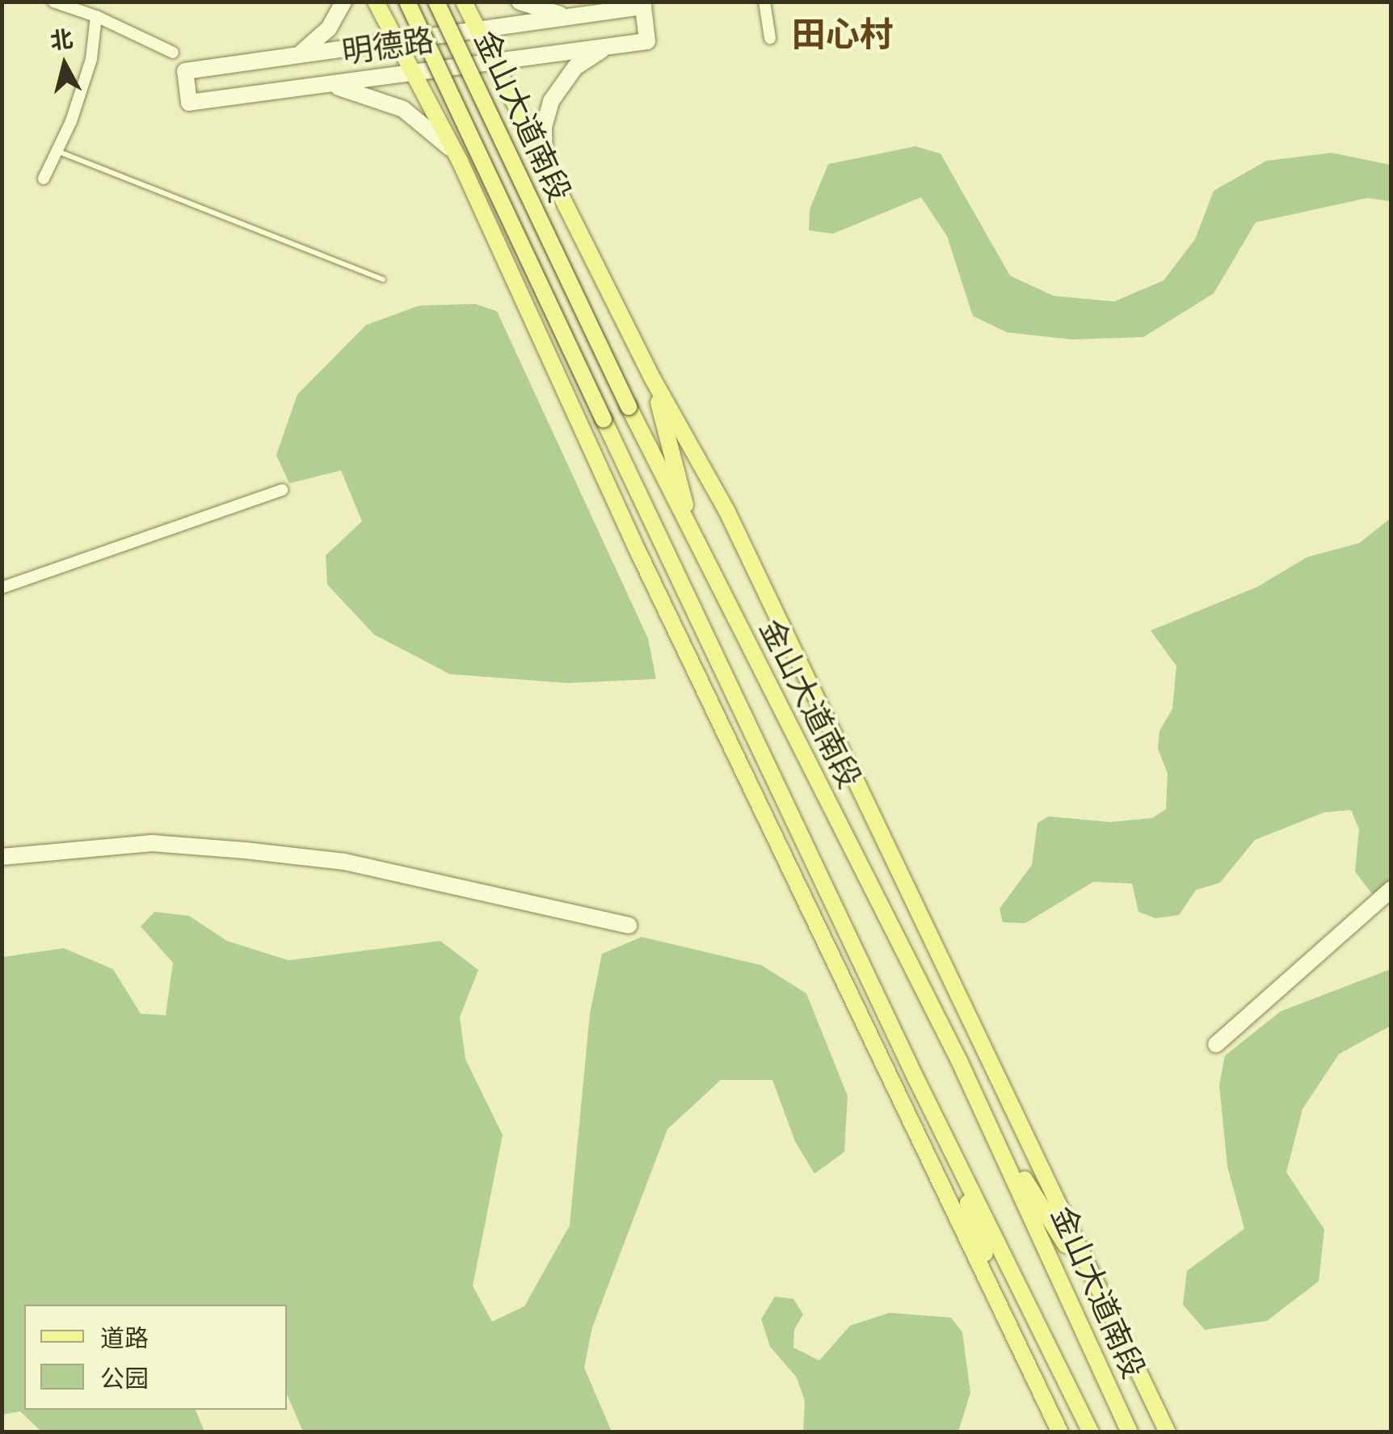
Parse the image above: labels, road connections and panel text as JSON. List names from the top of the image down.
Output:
{
  "streets": {
    "main road": ["金山大道南段"],
    "street": ["明德路"]
  },
  "districts": ["田心村"],
  "legend": ["道路", "公园"],
  "north": "top"
}
